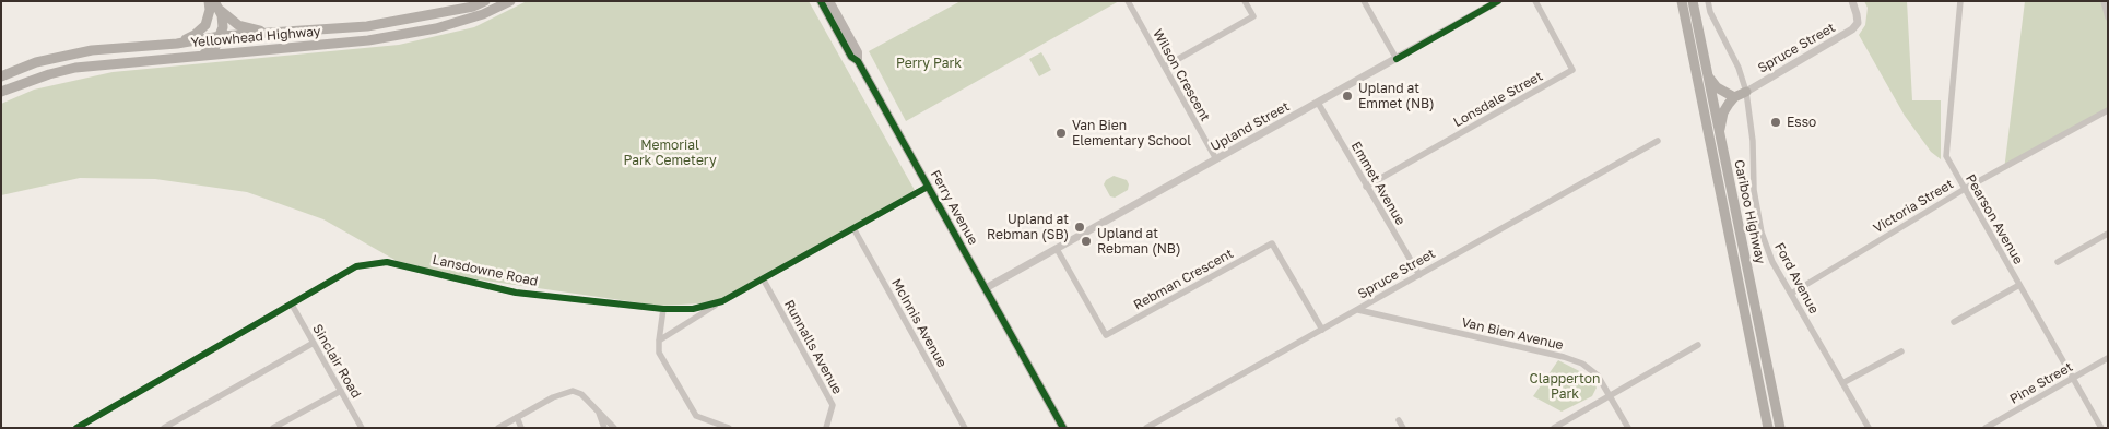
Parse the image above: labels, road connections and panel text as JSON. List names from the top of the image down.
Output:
{
  "streets": {
    "highway": ["Yellowhead Highway", "Cariboo Highway"],
    "main road": ["Ferry Avenue"],
    "street": [
      "Spruce Street",
      "Wilson Crescent",
      "Lonsdale Street",
      "Upland Street",
      "Emmet Avenue",
      "Victoria Street",
      "Pearson Avenue",
      "Lansdowne Road",
      "Ford Avenue",
      "Rebman Crescent",
      "McInnis Avenue",
      "Van Bien Avenue",
      "Runnalls Avenue",
      "Sinclair Road",
      "Pine Street"
    ]
  },
  "crossings": [
    ["Spruce Street", "Emmet Avenue"],
    ["Spruce Street", "Ford Avenue"],
    ["Spruce Street", "Rebman Crescent"],
    ["Spruce Street", "Van Bien Avenue"],
    ["Wilson Crescent", "Upland Street"],
    ["Lonsdale Street", "Emmet Avenue"],
    ["Upland Street", "Emmet Avenue"],
    ["Upland Street", "Ferry Avenue"],
    ["Upland Street", "Rebman Crescent"],
    ["Victoria Street", "Pearson Avenue"],
    ["Victoria Street", "Ford Avenue"],
    ["Ferry Avenue", "Lansdowne Road"],
    ["Pearson Avenue", "Pine Street"],
    ["Lansdowne Road", "McInnis Avenue"],
    ["Lansdowne Road", "Runnalls Avenue"],
    ["Lansdowne Road", "Sinclair Road"]
  ],
  "parks": ["Perry Park", "Memorial Park Cemetery", "Clapperton Park"],
  "places": [
    "Upland at Emmet (NB)",
    "Esso",
    "Van Bien Elementary School",
    "Upland at Rebman (SB)",
    "Upland at Rebman (NB)"
  ]
}
